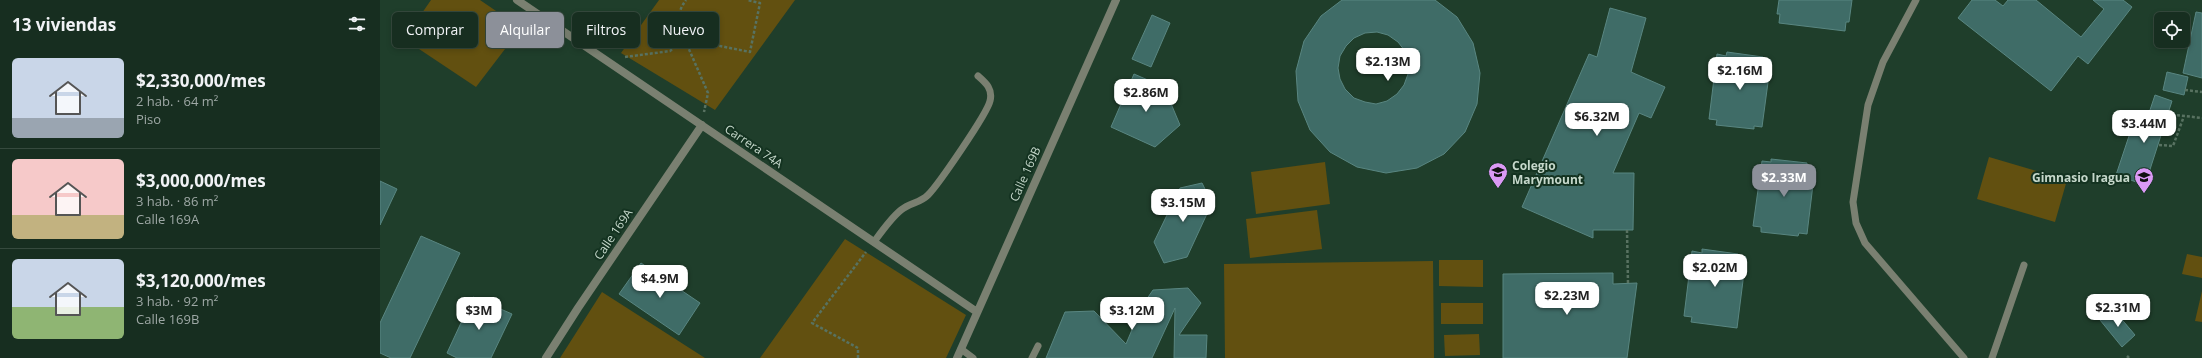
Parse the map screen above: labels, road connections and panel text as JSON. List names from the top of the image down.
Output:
{
  "streets": {
    "street": ["Carrera 74A", "Calle 169B", "Calle 169A"]
  },
  "crossings": [
    ["Carrera 74A", "Calle 169B"],
    ["Carrera 74A", "Calle 169A"]
  ],
  "places": {
    "school or university": ["Colegio Marymount", "Gimnasio Iragua"]
  },
  "page": {
    "heading": "13 viviendas",
    "chip": [
      "Comprar",
      "Alquilar",
      "Filtros",
      "Nuevo"
    ],
    "list": [
      {
        "name": "$2,330,000/mes",
        "note": "2 hab. · 64 m² · Piso"
      },
      {
        "name": "$3,000,000/mes",
        "note": "3 hab. · 86 m² · Calle 169A"
      },
      {
        "name": "$3,120,000/mes",
        "note": "3 hab. · 92 m² · Calle 169B"
      }
    ],
    "price": [
      "$2.13M",
      "$2.16M",
      "$2.86M",
      "$6.32M",
      "$3.44M",
      "$2.33M",
      "$3.15M",
      "$2.02M",
      "$4.9M",
      "$2.23M",
      "$2.31M",
      "$3M",
      "$3.12M"
    ]
  }
}
